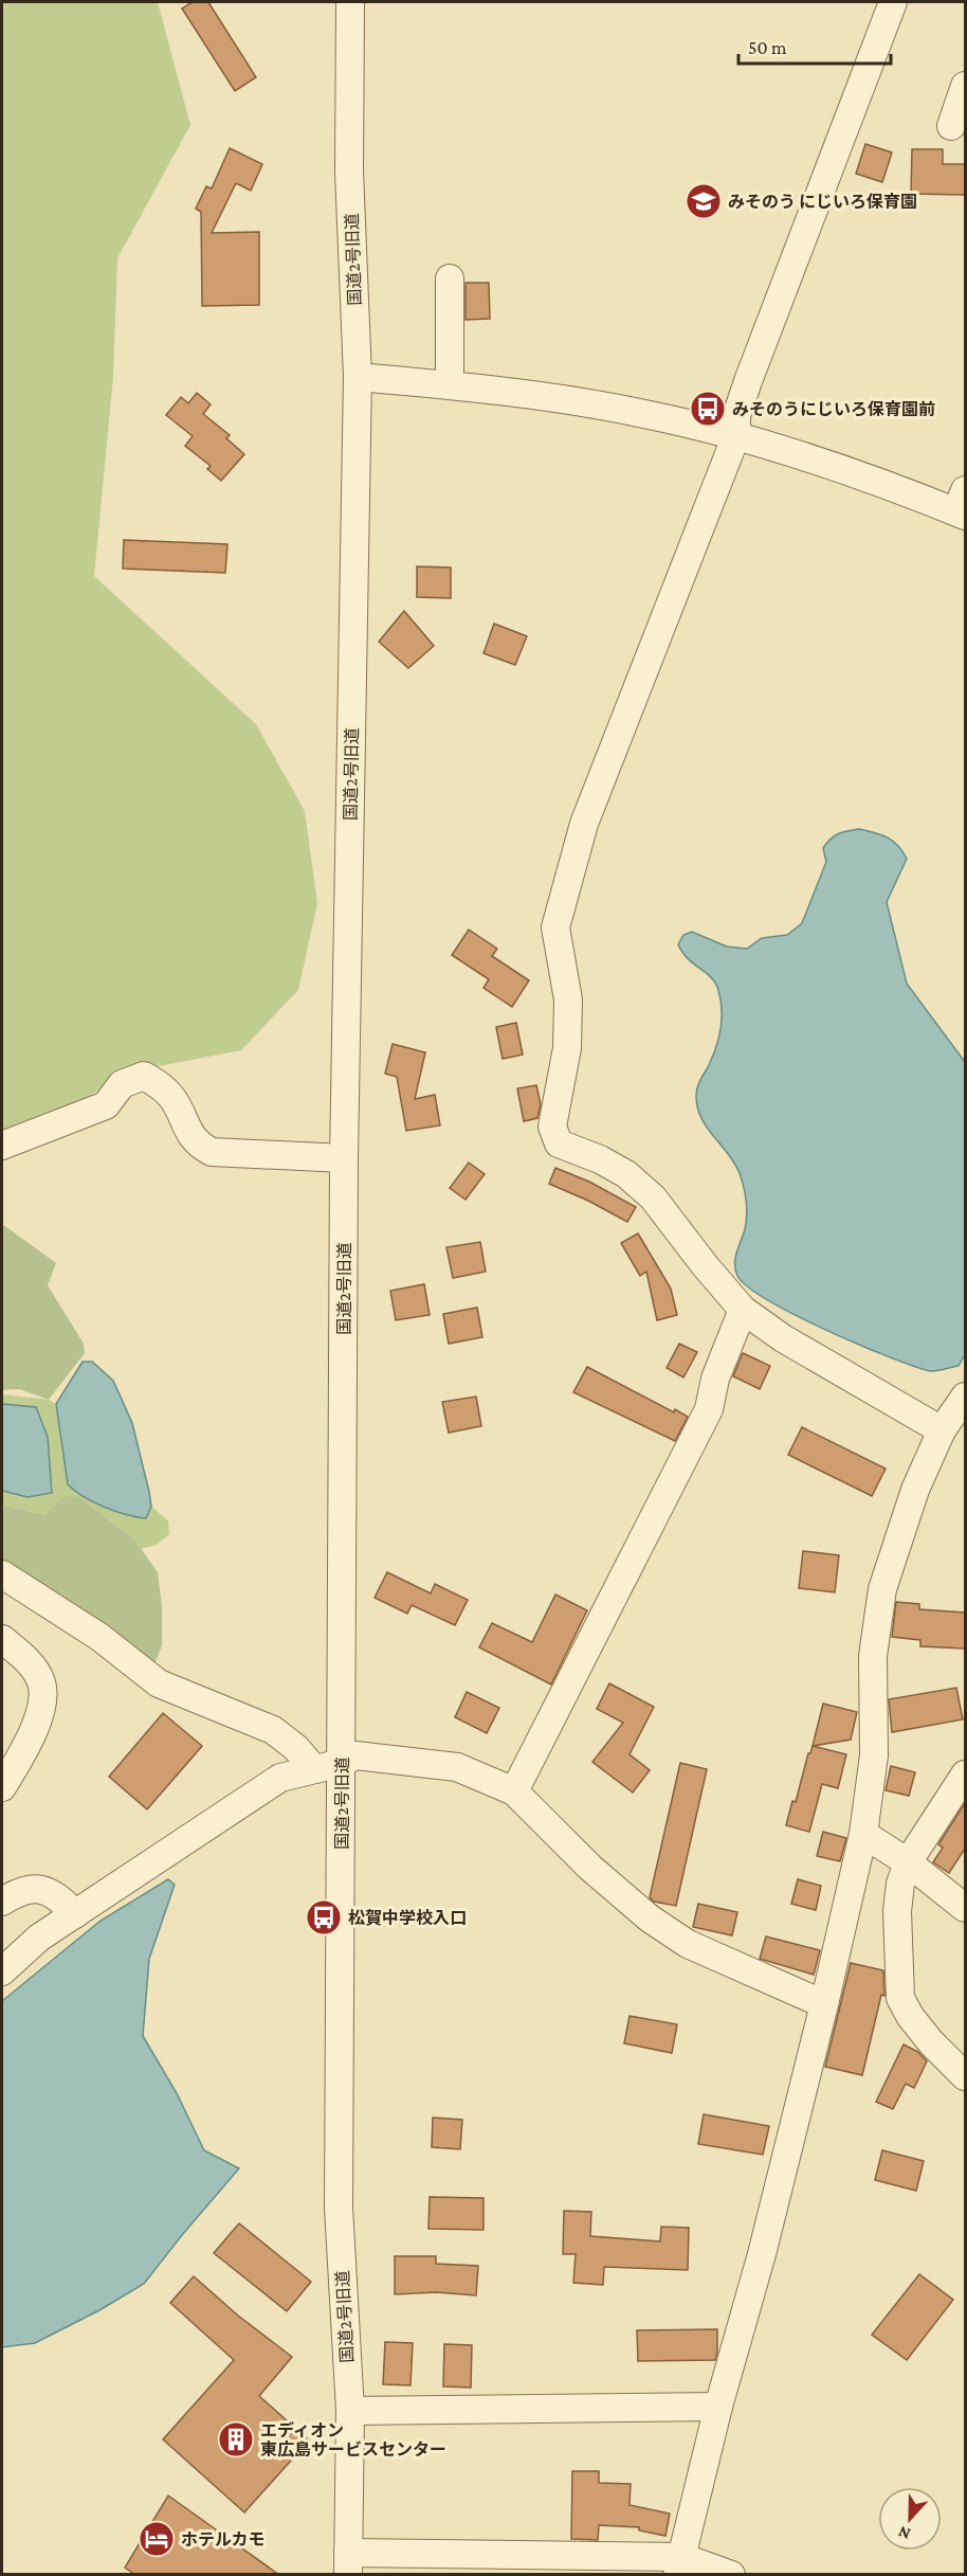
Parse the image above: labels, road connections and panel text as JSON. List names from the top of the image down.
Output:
{
  "streets": {
    "street": ["国道2号旧道"]
  },
  "places": {
    "school or university": ["みそのう にじいろ保育園"],
    "bus stop": ["みそのうにじいろ保育園前", "松賀中学校入口"],
    "building": ["エディオン 東広島サービスセンター"],
    "hotel": ["ホテルカモ"]
  },
  "scale_bar": "50 m",
  "north": "bottom"
}
